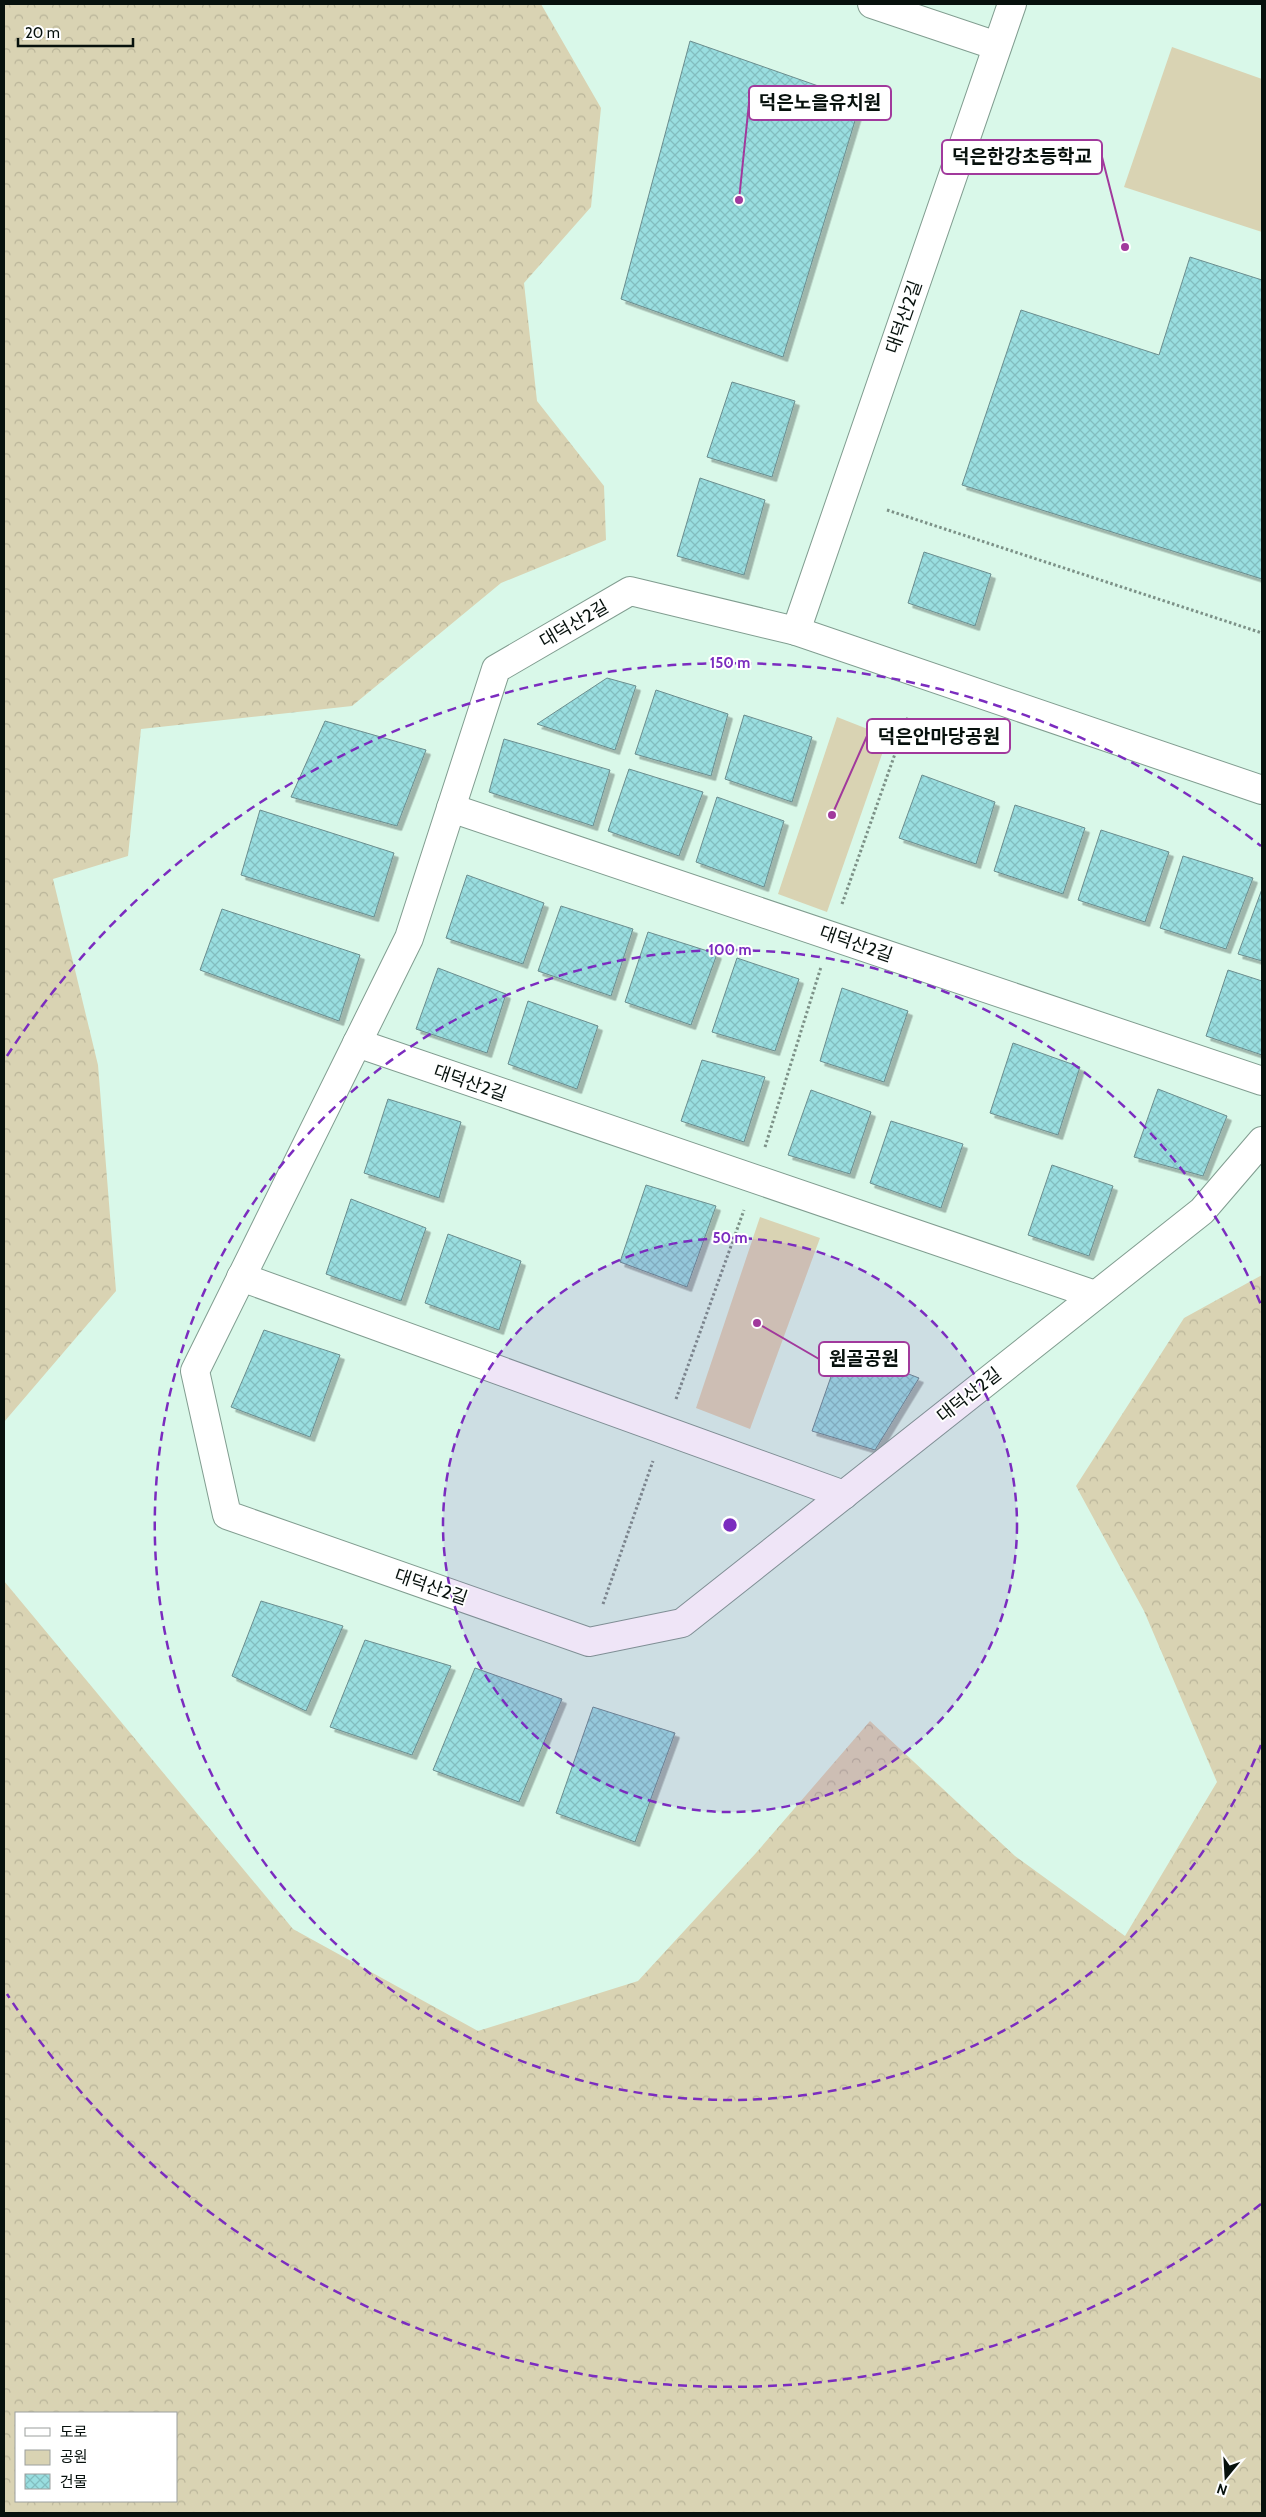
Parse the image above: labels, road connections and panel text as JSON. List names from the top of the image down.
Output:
{
  "streets": {
    "street": ["대덕산2길"]
  },
  "places": [
    "덕은노을유치원",
    "덕은한강초등학교",
    "덕은안마당공원",
    "원골공원"
  ],
  "legend": ["도로", "공원", "건물"],
  "scale_bar": "20 m",
  "north": "bottom",
  "rings": ["150 m", "100 m", "50 m"]
}
